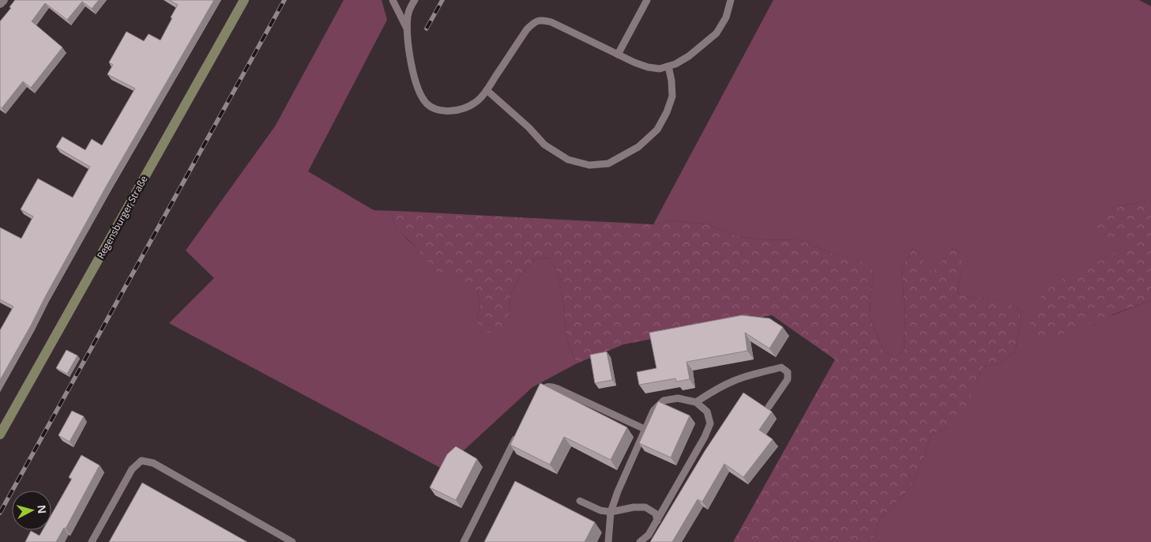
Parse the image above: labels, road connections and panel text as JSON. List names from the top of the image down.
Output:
{
  "streets": {
    "main road": ["Regensburger Straße"]
  },
  "north": "right"
}
